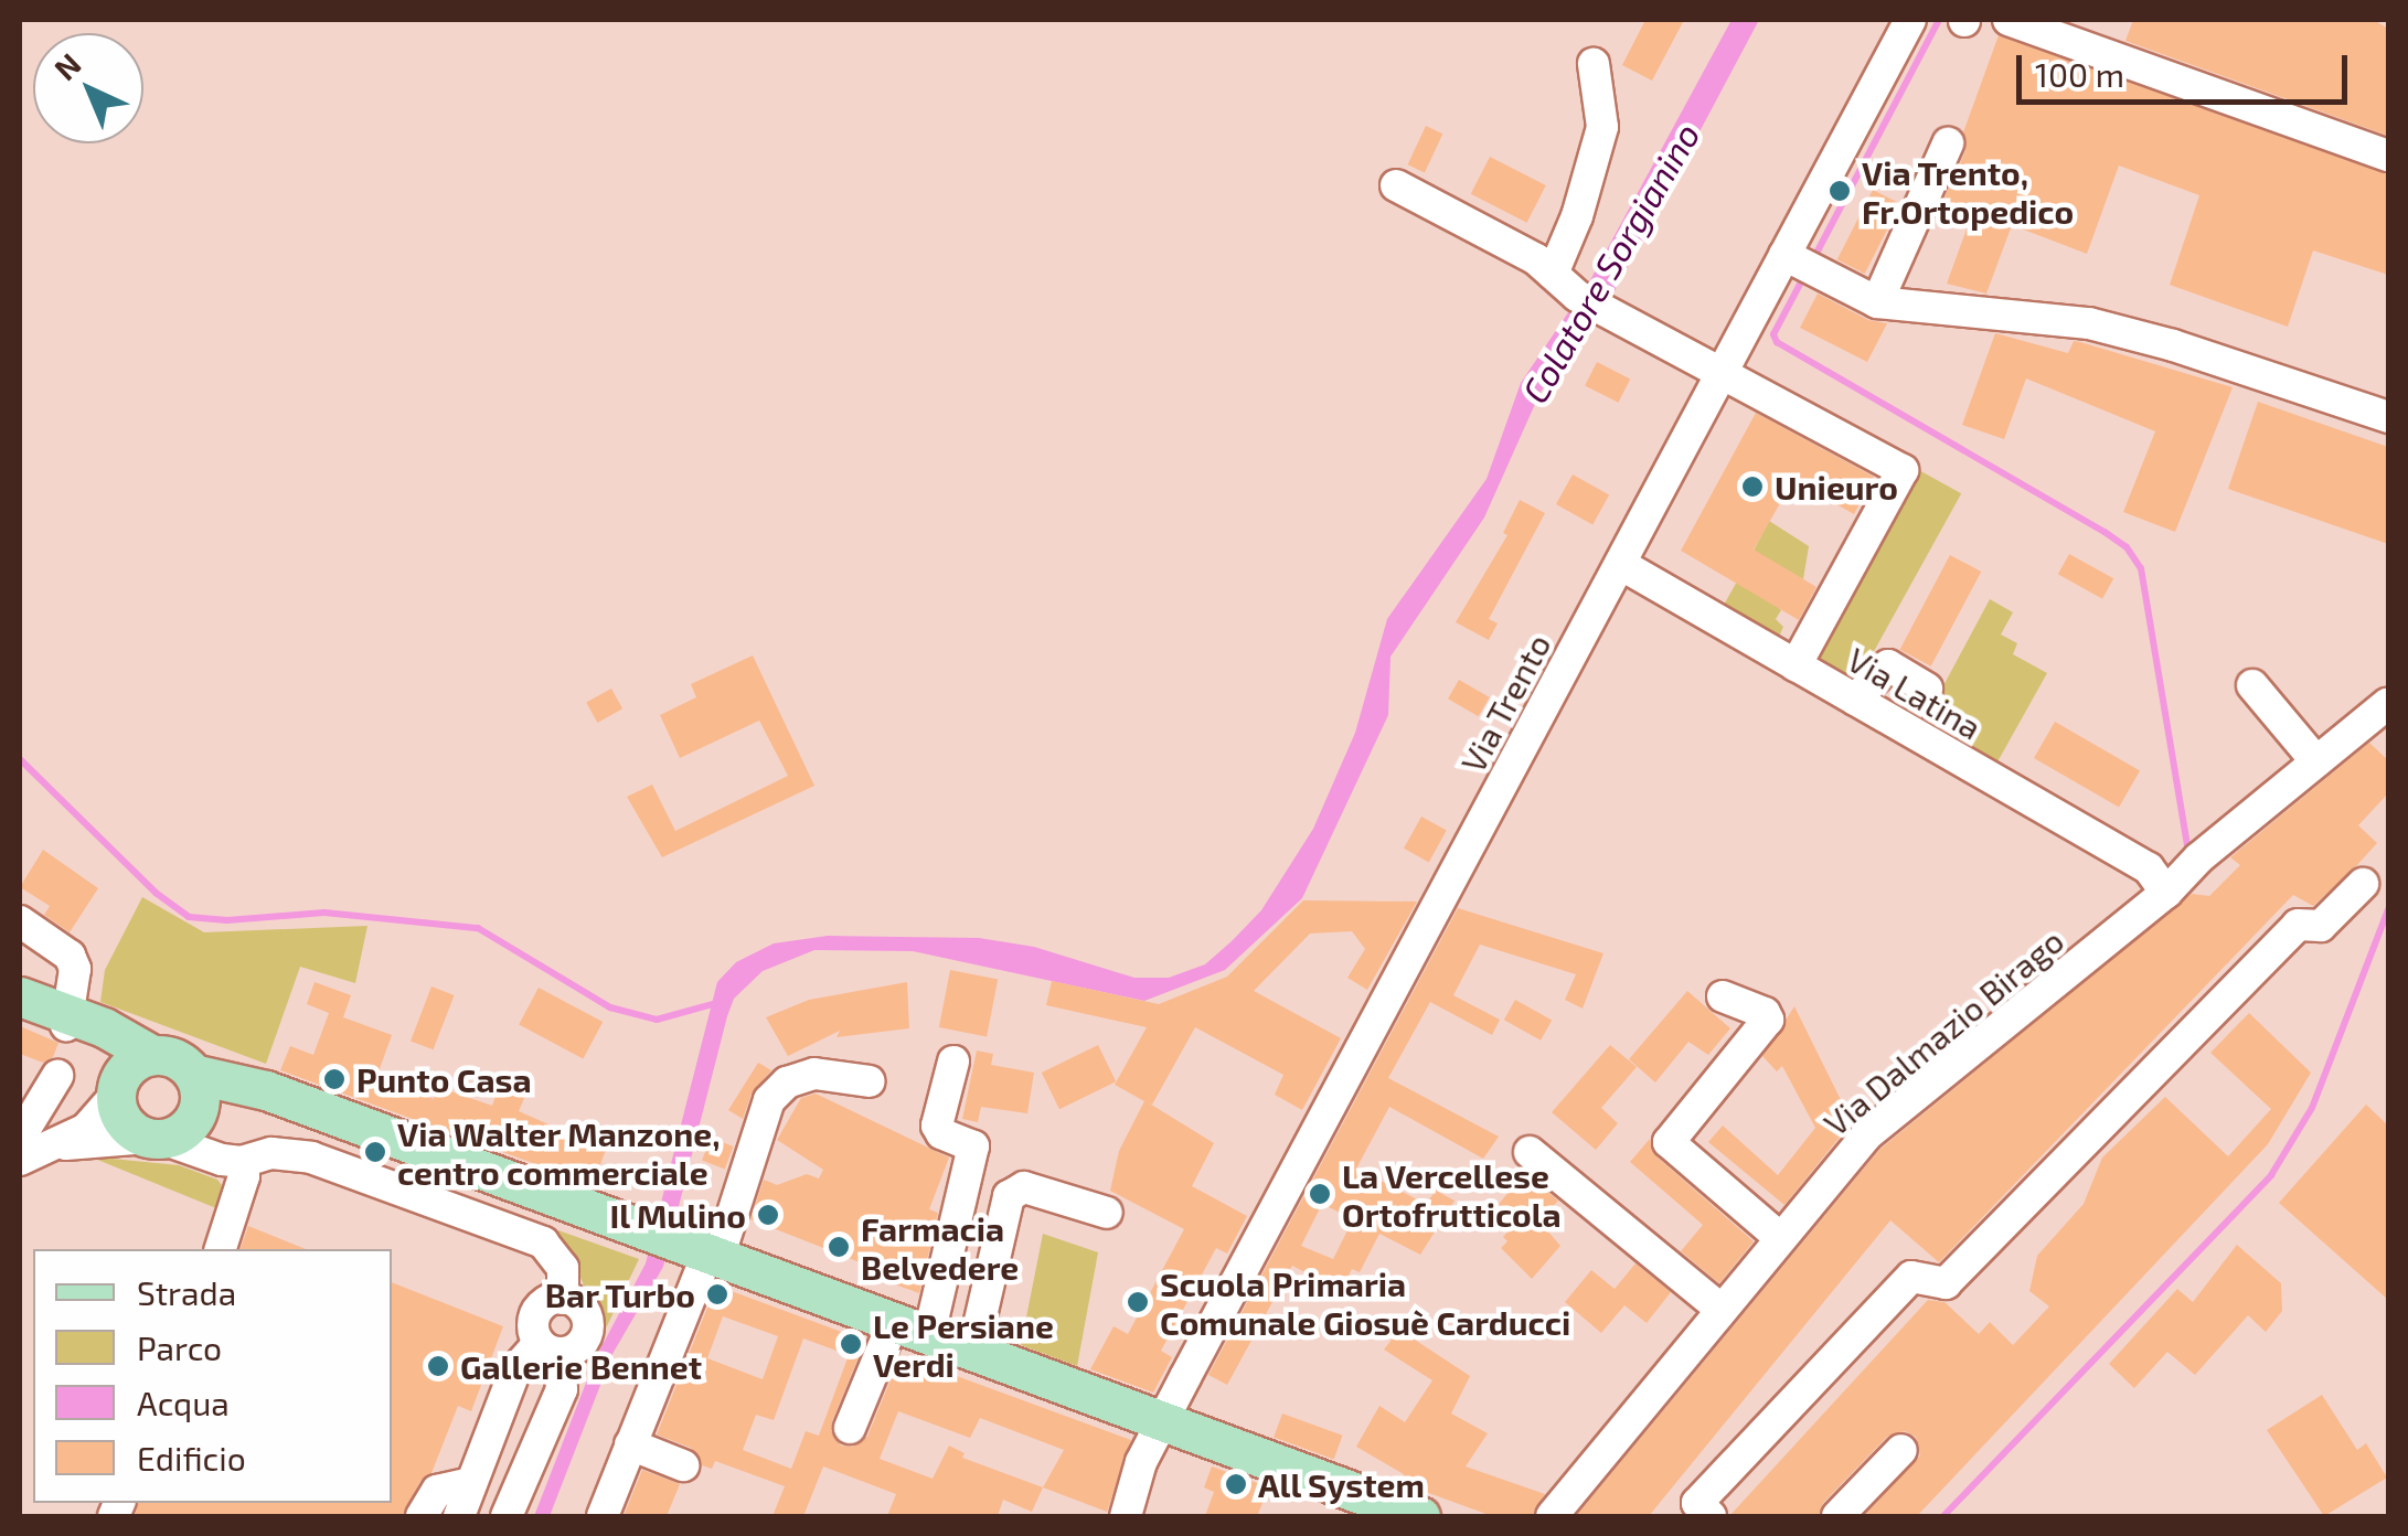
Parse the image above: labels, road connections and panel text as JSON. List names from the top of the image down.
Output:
{
  "streets": {
    "street": ["Via Latina", "Via Trento", "Via Dalmazio Birago"]
  },
  "crossings": [
    ["Via Latina", "Via Trento"],
    ["Via Latina", "Via Dalmazio Birago"]
  ],
  "water": ["Colatore Sorgianino"],
  "places": [
    "Via Trento, Fr.Ortopedico",
    "Unieuro",
    "Punto Casa",
    "Via Walter Manzone, centro commerciale",
    "La Vercellese Ortofrutticola",
    "Il Mulino",
    "Farmacia Belvedere",
    "Bar Turbo",
    "Scuola Primaria Comunale Giosuè Carducci",
    "Le Persiane Verdi",
    "Gallerie Bennet",
    "All System"
  ],
  "legend": [
    "Strada",
    "Parco",
    "Acqua",
    "Edificio"
  ],
  "scale_bar": "100 m",
  "north": "top left"
}
